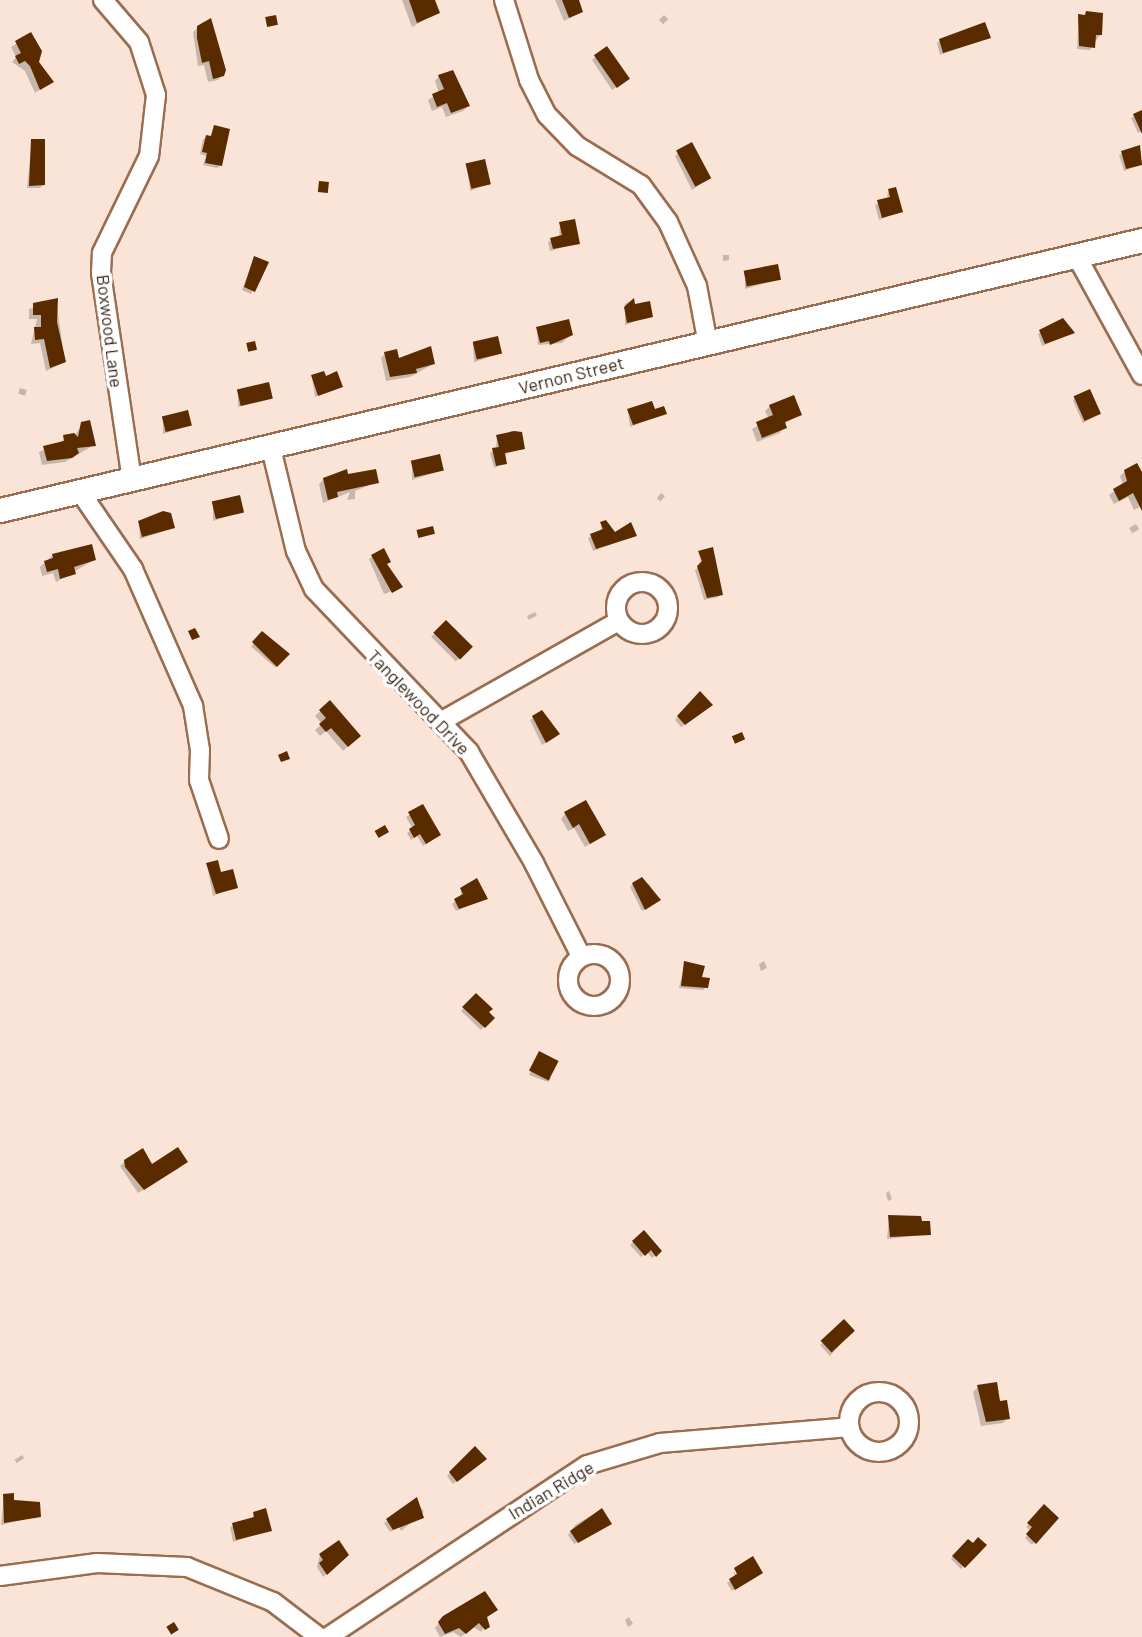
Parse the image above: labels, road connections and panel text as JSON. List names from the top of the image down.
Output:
{
  "streets": {
    "main road": ["Vernon Street"],
    "street": ["Boxwood Lane", "Tanglewood Drive", "Indian Ridge"]
  },
  "crossings": [
    ["Boxwood Lane", "Vernon Street"],
    ["Vernon Street", "Tanglewood Drive"]
  ]
}
